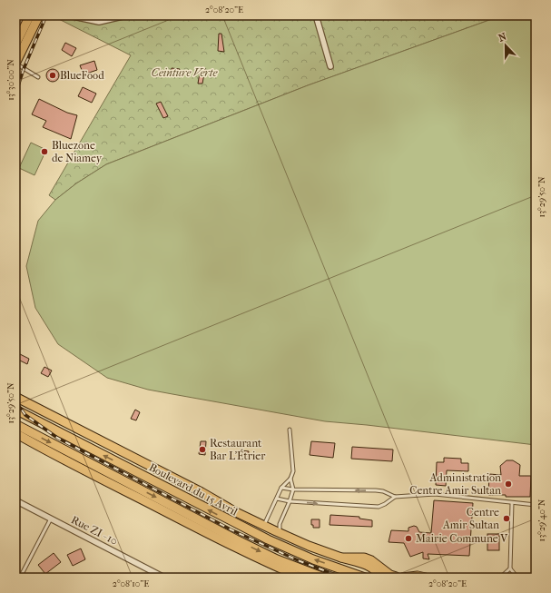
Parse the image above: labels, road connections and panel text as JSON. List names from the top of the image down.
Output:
{
  "streets": {
    "main road": ["Boulevard du 15 Avril"],
    "street": ["Rue ZI - 10"]
  },
  "parks": ["Ceinture Verte"],
  "places": [
    "BlueFood",
    "Bluezone de Niamey",
    "Restaurant Bar L’Étrier",
    "Administration Centre Amir Sultan",
    "Centre Amir Sultan",
    "Mairie Commune V"
  ],
  "north": "top",
  "coordinates": [
    "2°08'20\"E",
    "13°30'00\"N",
    "13°29'50\"N",
    "13°29'40\"N",
    "2°08'10\"E"
  ]
}
